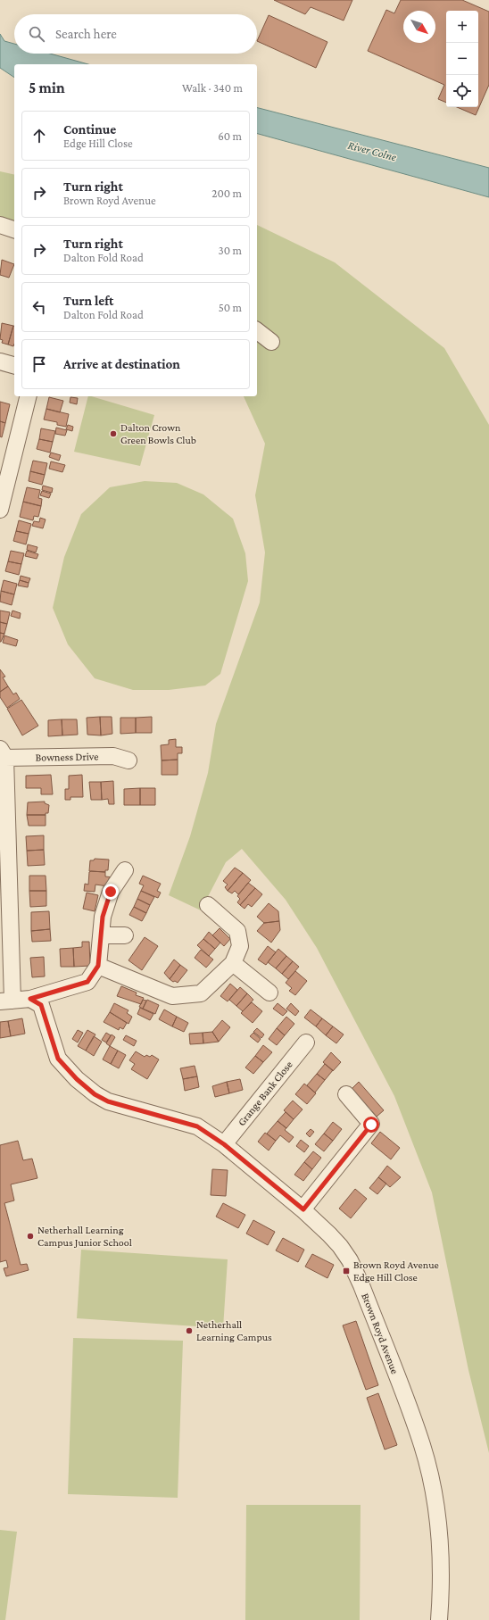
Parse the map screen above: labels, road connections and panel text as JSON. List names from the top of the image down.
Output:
{
  "streets": {
    "street": ["Bowness Drive", "Grange Bank Close", "Brown Royd Avenue"]
  },
  "crossings": [
    ["Grange Bank Close", "Brown Royd Avenue"]
  ],
  "water": ["River Colne"],
  "places": {
    "other": ["Dalton Crown Green Bowls Club", "Netherhall Learning Campus Junior School", "Netherhall Learning Campus"],
    "transit": ["Brown Royd Avenue Edge Hill Close"]
  },
  "north": "bottom right",
  "page": {
    "map_buttons": ["+", "−"],
    "search": "Search here",
    "heading": ["5 min", "Walk · 340 m"],
    "list": [
      ["Continue", "Edge Hill Close", "60 m"],
      ["Turn right", "Brown Royd Avenue", "200 m"],
      ["Turn right", "Dalton Fold Road", "30 m"],
      ["Turn left", "Dalton Fold Road", "50 m"],
      "Arrive at destination"
    ]
  }
}
